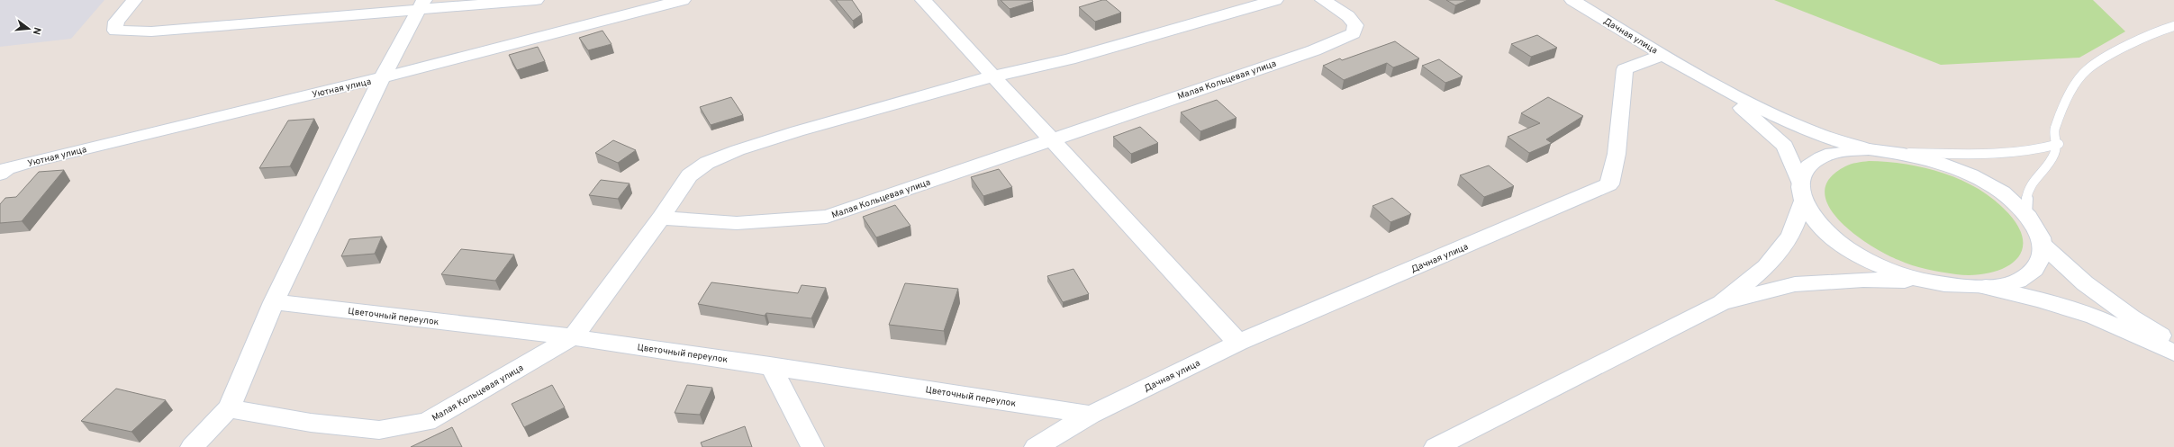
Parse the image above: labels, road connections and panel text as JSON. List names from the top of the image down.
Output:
{
  "streets": {
    "street": [
      "Дачная улица",
      "Малая Кольцевая улица",
      "Уютная улица",
      "Цветочный переулок"
    ]
  },
  "crossings": [
    ["Дачная улица", "Цветочный переулок"],
    ["Малая Кольцевая улица", "Цветочный переулок"]
  ],
  "north": "right"
}
